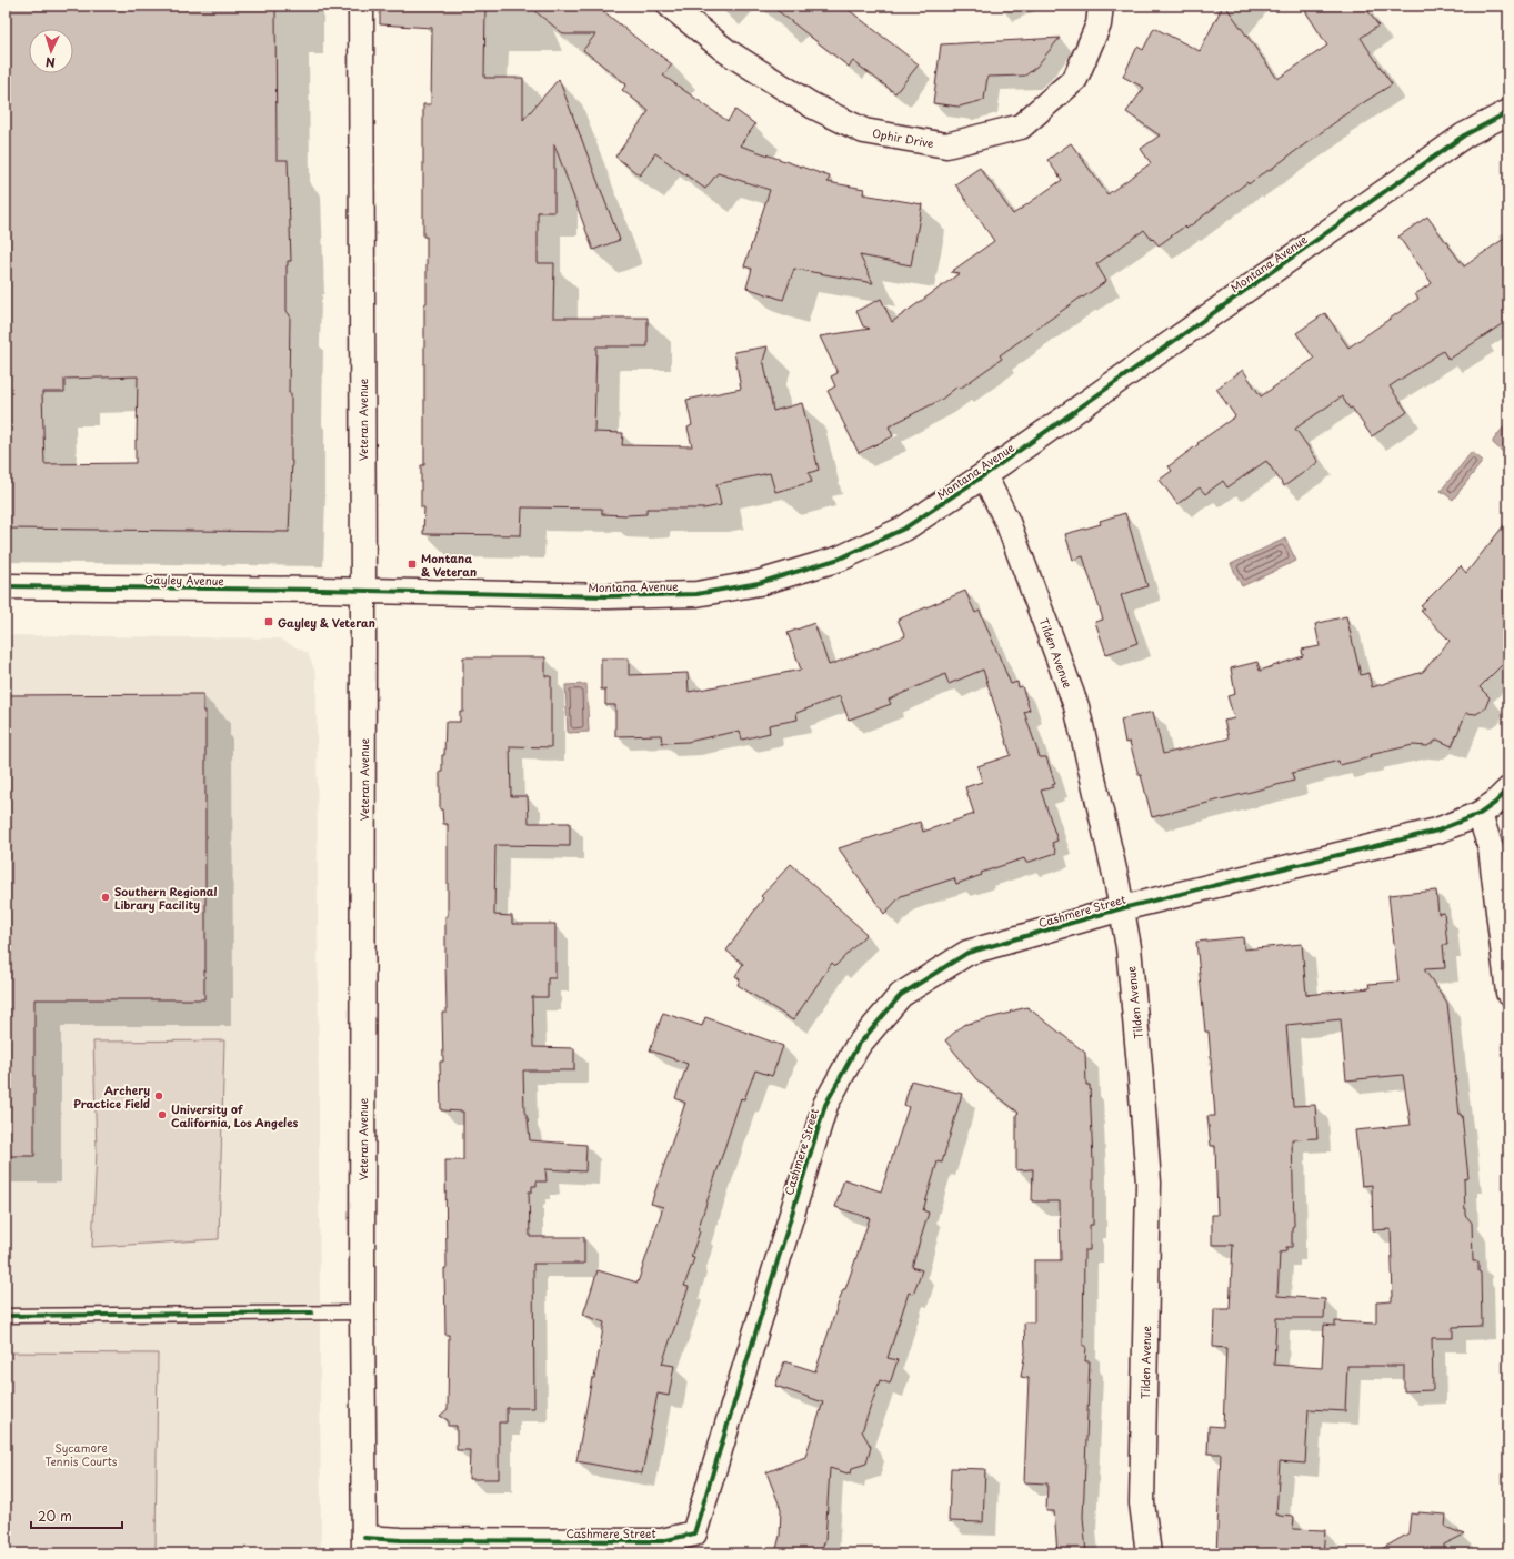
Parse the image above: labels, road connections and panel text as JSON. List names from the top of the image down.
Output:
{
  "streets": {
    "street": [
      "Ophir Drive",
      "Montana Avenue",
      "Veteran Avenue",
      "Gayley Avenue",
      "Tilden Avenue",
      "Cashmere Street"
    ]
  },
  "crossings": [
    ["Montana Avenue", "Veteran Avenue"],
    ["Montana Avenue", "Gayley Avenue"],
    ["Montana Avenue", "Tilden Avenue"],
    ["Veteran Avenue", "Gayley Avenue"],
    ["Veteran Avenue", "Cashmere Street"],
    ["Tilden Avenue", "Cashmere Street"]
  ],
  "parks": ["Sycamore Tennis Courts"],
  "places": {
    "transit": ["Montana & Veteran", "Gayley & Veteran"],
    "other": ["Southern Regional Library Facility", "Archery Practice Field", "University of California, Los Angeles"]
  },
  "scale_bar": "20 m",
  "north": "bottom"
}
